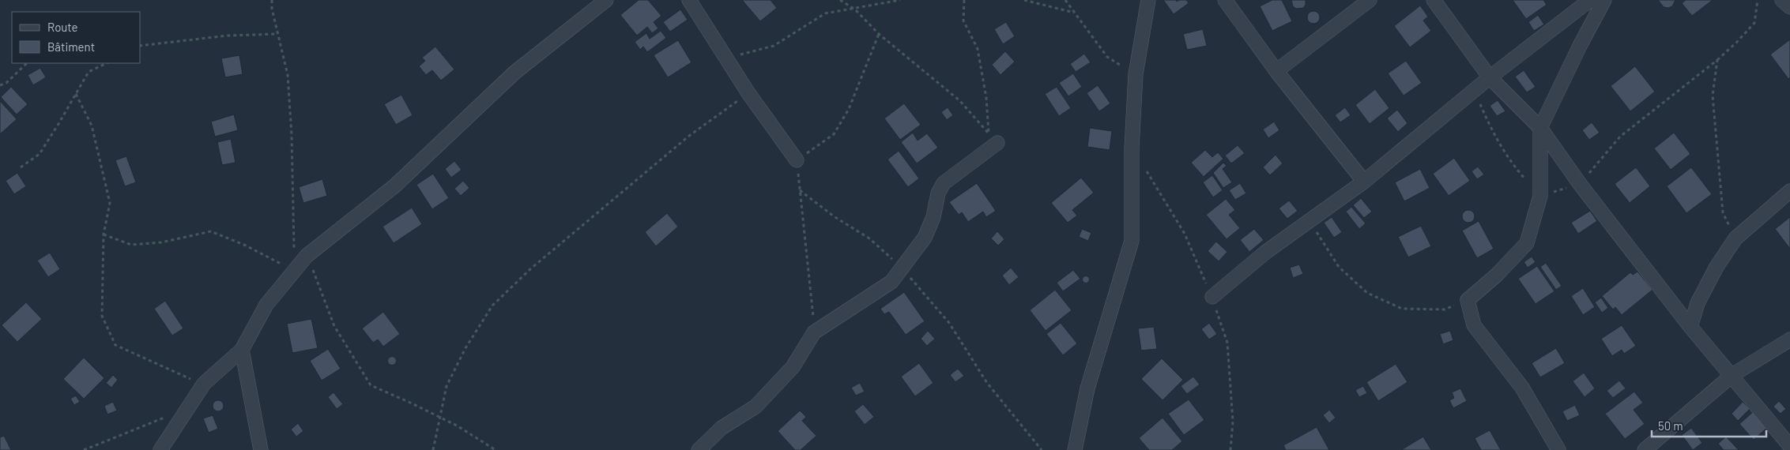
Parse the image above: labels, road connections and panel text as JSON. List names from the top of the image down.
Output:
{
  "legend": ["Route", "Bâtiment"],
  "scale_bar": "50 m"
}
